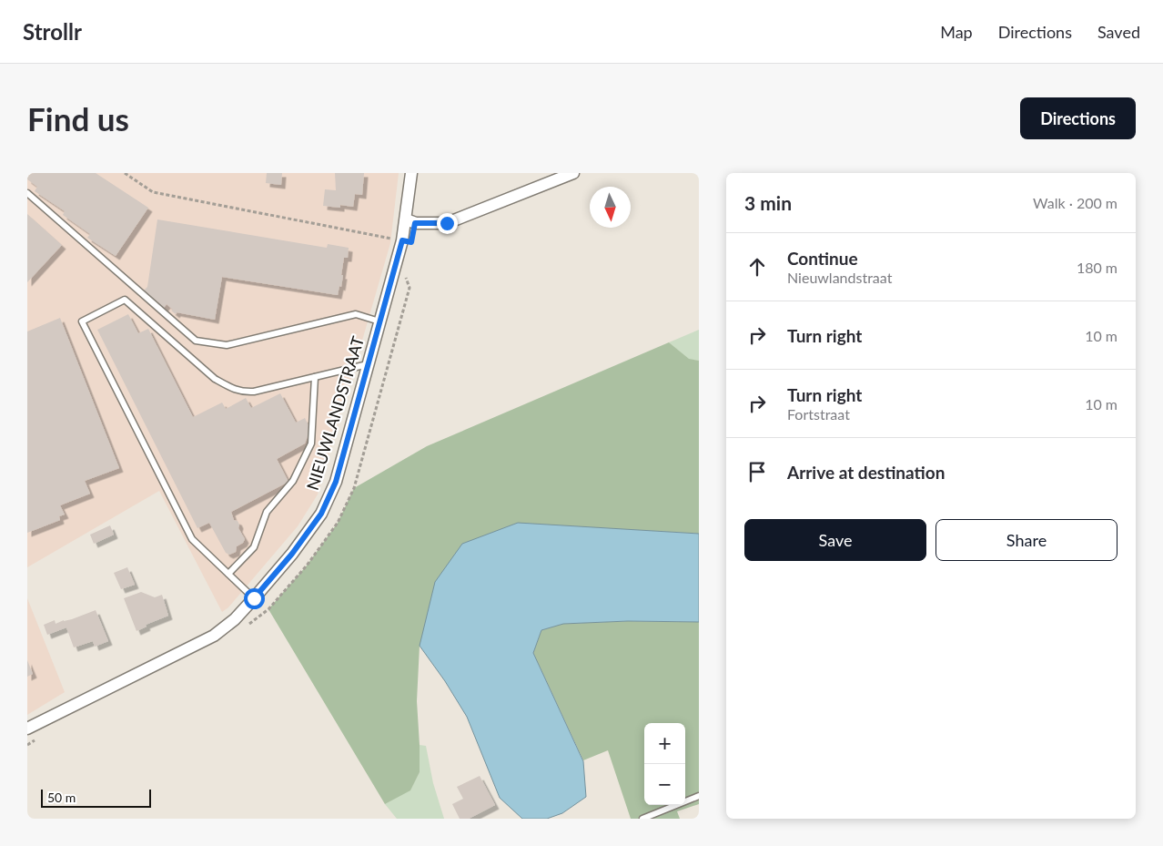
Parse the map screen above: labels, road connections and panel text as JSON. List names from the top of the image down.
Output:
{
  "streets": {
    "street": ["NIEUWLANDSTRAAT"]
  },
  "scale_bar": "50 m",
  "north": "bottom",
  "page": {
    "header": "Strollr",
    "nav": ["Map", "Directions", "Saved"],
    "buttons": [
      "Directions",
      ["Save", "Share"]
    ],
    "title": "Find us",
    "heading": ["3 min", "Walk · 200 m"],
    "list": [
      ["Continue", "Nieuwlandstraat", "180 m"],
      ["Turn right", "10 m"],
      ["Turn right", "Fortstraat", "10 m"],
      "Arrive at destination"
    ],
    "map_buttons": ["+", "−"],
    "scale": "50 m"
  }
}
